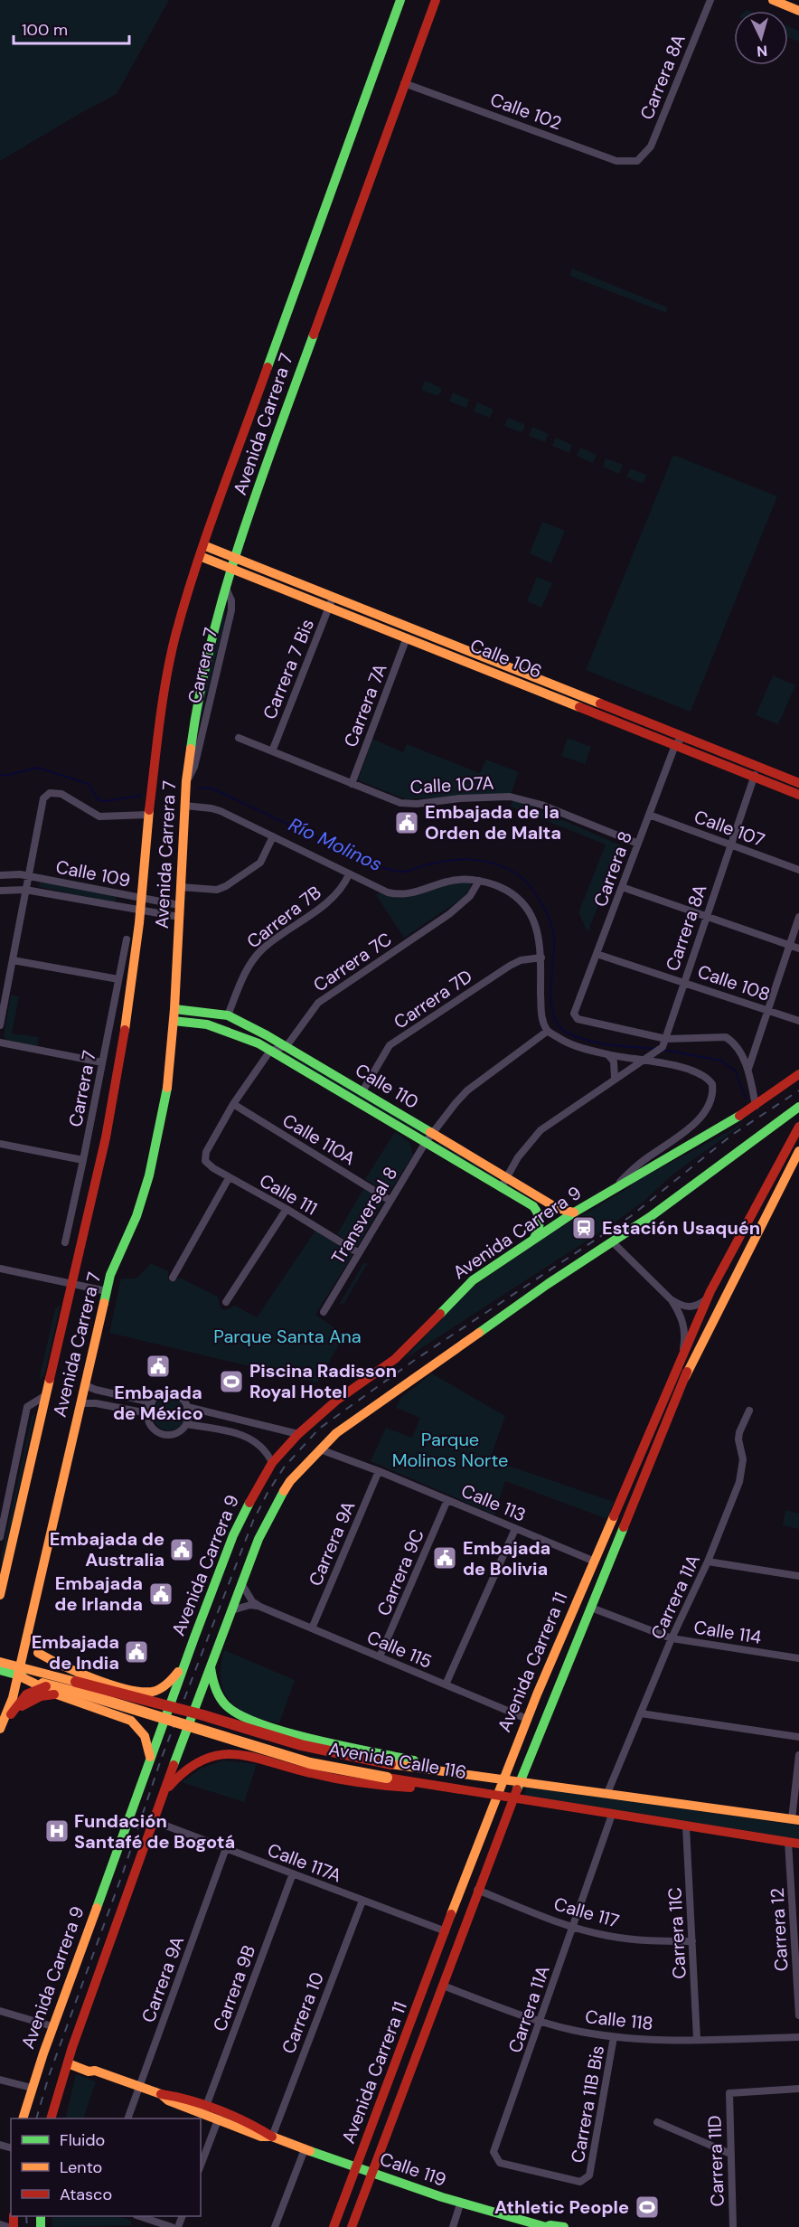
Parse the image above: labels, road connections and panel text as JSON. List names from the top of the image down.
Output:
{
  "streets": {
    "main road": [
      "Avenida Carrera 7",
      "Calle 106",
      "Calle 110",
      "Avenida Carrera 9",
      "Avenida Carrera 11",
      "Avenida Calle 116",
      "Calle 119"
    ],
    "street": [
      "Carrera 8A",
      "Calle 102",
      "Carrera 7",
      "Carrera 7 Bis",
      "Carrera 7A",
      "Calle 107A",
      "Calle 107",
      "Carrera 8",
      "Calle 109",
      "Carrera 7B",
      "Carrera 7C",
      "Calle 108",
      "Carrera 7D",
      "Calle 110A",
      "Calle 111",
      "Transversal 8",
      "Calle 113",
      "Carrera 9A",
      "Carrera 9C",
      "Carrera 11A",
      "Calle 114",
      "Calle 115",
      "Calle 117A",
      "Calle 117",
      "Carrera 12",
      "Carrera 11C",
      "Carrera 9B",
      "Carrera 10",
      "Calle 118",
      "Carrera 11B Bis",
      "Carrera 11D"
    ]
  },
  "crossings": [
    ["Carrera 8A", "Calle 102"],
    ["Carrera 8A", "Calle 106"],
    ["Carrera 8A", "Calle 107"],
    ["Carrera 8A", "Carrera 8"],
    ["Carrera 8A", "Calle 108"],
    ["Carrera 8A", "Calle 110"],
    ["Calle 102", "Avenida Carrera 7"],
    ["Avenida Carrera 7", "Calle 106"],
    ["Avenida Carrera 7", "Calle 109"],
    ["Avenida Carrera 7", "Calle 110"],
    ["Avenida Carrera 7", "Avenida Calle 116"],
    ["Calle 106", "Carrera 7 Bis"],
    ["Calle 106", "Carrera 7A"],
    ["Calle 106", "Carrera 8"],
    ["Carrera 7 Bis", "Calle 107A"],
    ["Carrera 7A", "Calle 107A"],
    ["Calle 107A", "Carrera 8"],
    ["Calle 107", "Carrera 8"],
    ["Carrera 8", "Calle 108"],
    ["Carrera 7B", "Calle 110"],
    ["Carrera 7C", "Calle 110"],
    ["Carrera 7D", "Calle 110"],
    ["Calle 110", "Transversal 8"],
    ["Calle 110", "Avenida Carrera 9"],
    ["Calle 110A", "Calle 111"],
    ["Calle 110A", "Transversal 8"],
    ["Calle 111", "Transversal 8"],
    ["Calle 113", "Carrera 9A"],
    ["Calle 113", "Carrera 9C"],
    ["Calle 113", "Avenida Carrera 11"],
    ["Carrera 9A", "Calle 115"],
    ["Carrera 9A", "Calle 117A"],
    ["Carrera 9A", "Calle 119"],
    ["Carrera 9C", "Calle 115"],
    ["Carrera 11A", "Calle 114"],
    ["Carrera 11A", "Avenida Calle 116"],
    ["Carrera 11A", "Calle 117"],
    ["Carrera 11A", "Calle 118"],
    ["Carrera 11A", "Carrera 11B Bis"],
    ["Calle 114", "Avenida Carrera 11"],
    ["Calle 115", "Avenida Carrera 11"],
    ["Avenida Carrera 11", "Avenida Calle 116"],
    ["Avenida Carrera 11", "Calle 117A"],
    ["Avenida Carrera 11", "Calle 117"],
    ["Avenida Carrera 11", "Calle 118"],
    ["Avenida Carrera 11", "Calle 119"],
    ["Avenida Calle 116", "Carrera 12"],
    ["Avenida Calle 116", "Carrera 11C"],
    ["Calle 117A", "Carrera 9B"],
    ["Calle 117A", "Carrera 10"],
    ["Calle 117", "Carrera 11C"],
    ["Carrera 11C", "Calle 118"],
    ["Carrera 9B", "Calle 119"],
    ["Carrera 10", "Calle 119"],
    ["Calle 118", "Carrera 11B Bis"]
  ],
  "water": ["Río Molinos"],
  "parks": ["Parque Santa Ana", "Parque Molinos Norte"],
  "places": {
    "public building": [
      "Embajada de la Orden de Malta",
      "Embajada de México",
      "Embajada de Australia",
      "Embajada de Bolivia",
      "Embajada de Irlanda",
      "Embajada de India"
    ],
    "station": ["Estación Usaquén"],
    "sports": ["Piscina Radisson Royal Hotel", "Athletic People"],
    "hospital": ["Fundación Santafé de Bogotá"]
  },
  "legend": ["Fluido", "Lento", "Atasco"],
  "scale_bar": "100 m",
  "north": "bottom"
}
